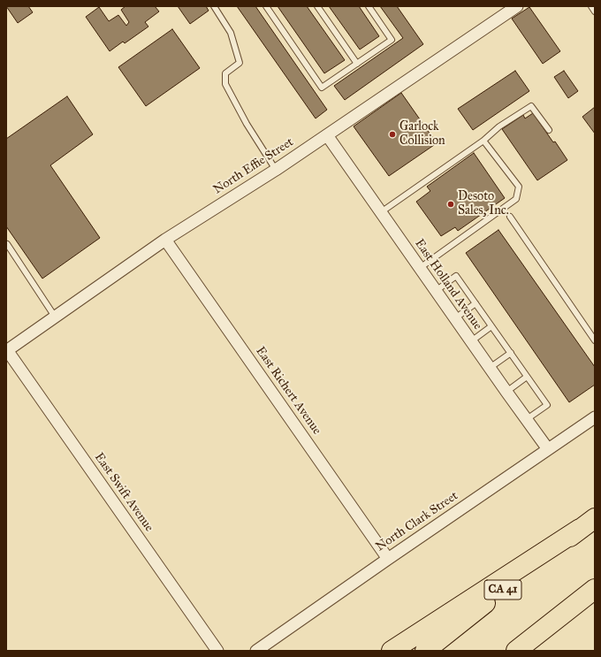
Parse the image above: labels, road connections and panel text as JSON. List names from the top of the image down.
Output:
{
  "streets": {
    "highway": ["CA 41"],
    "street": [
      "North Effie Street",
      "East Holland Avenue",
      "East Richert Avenue",
      "East Swift Avenue",
      "North Clark Street"
    ]
  },
  "crossings": [
    ["North Effie Street", "East Holland Avenue"],
    ["North Effie Street", "East Richert Avenue"],
    ["North Effie Street", "East Swift Avenue"],
    ["East Holland Avenue", "North Clark Street"],
    ["East Richert Avenue", "North Clark Street"]
  ],
  "places": ["Garlock Collision", "Desoto Sales, Inc."]
}
